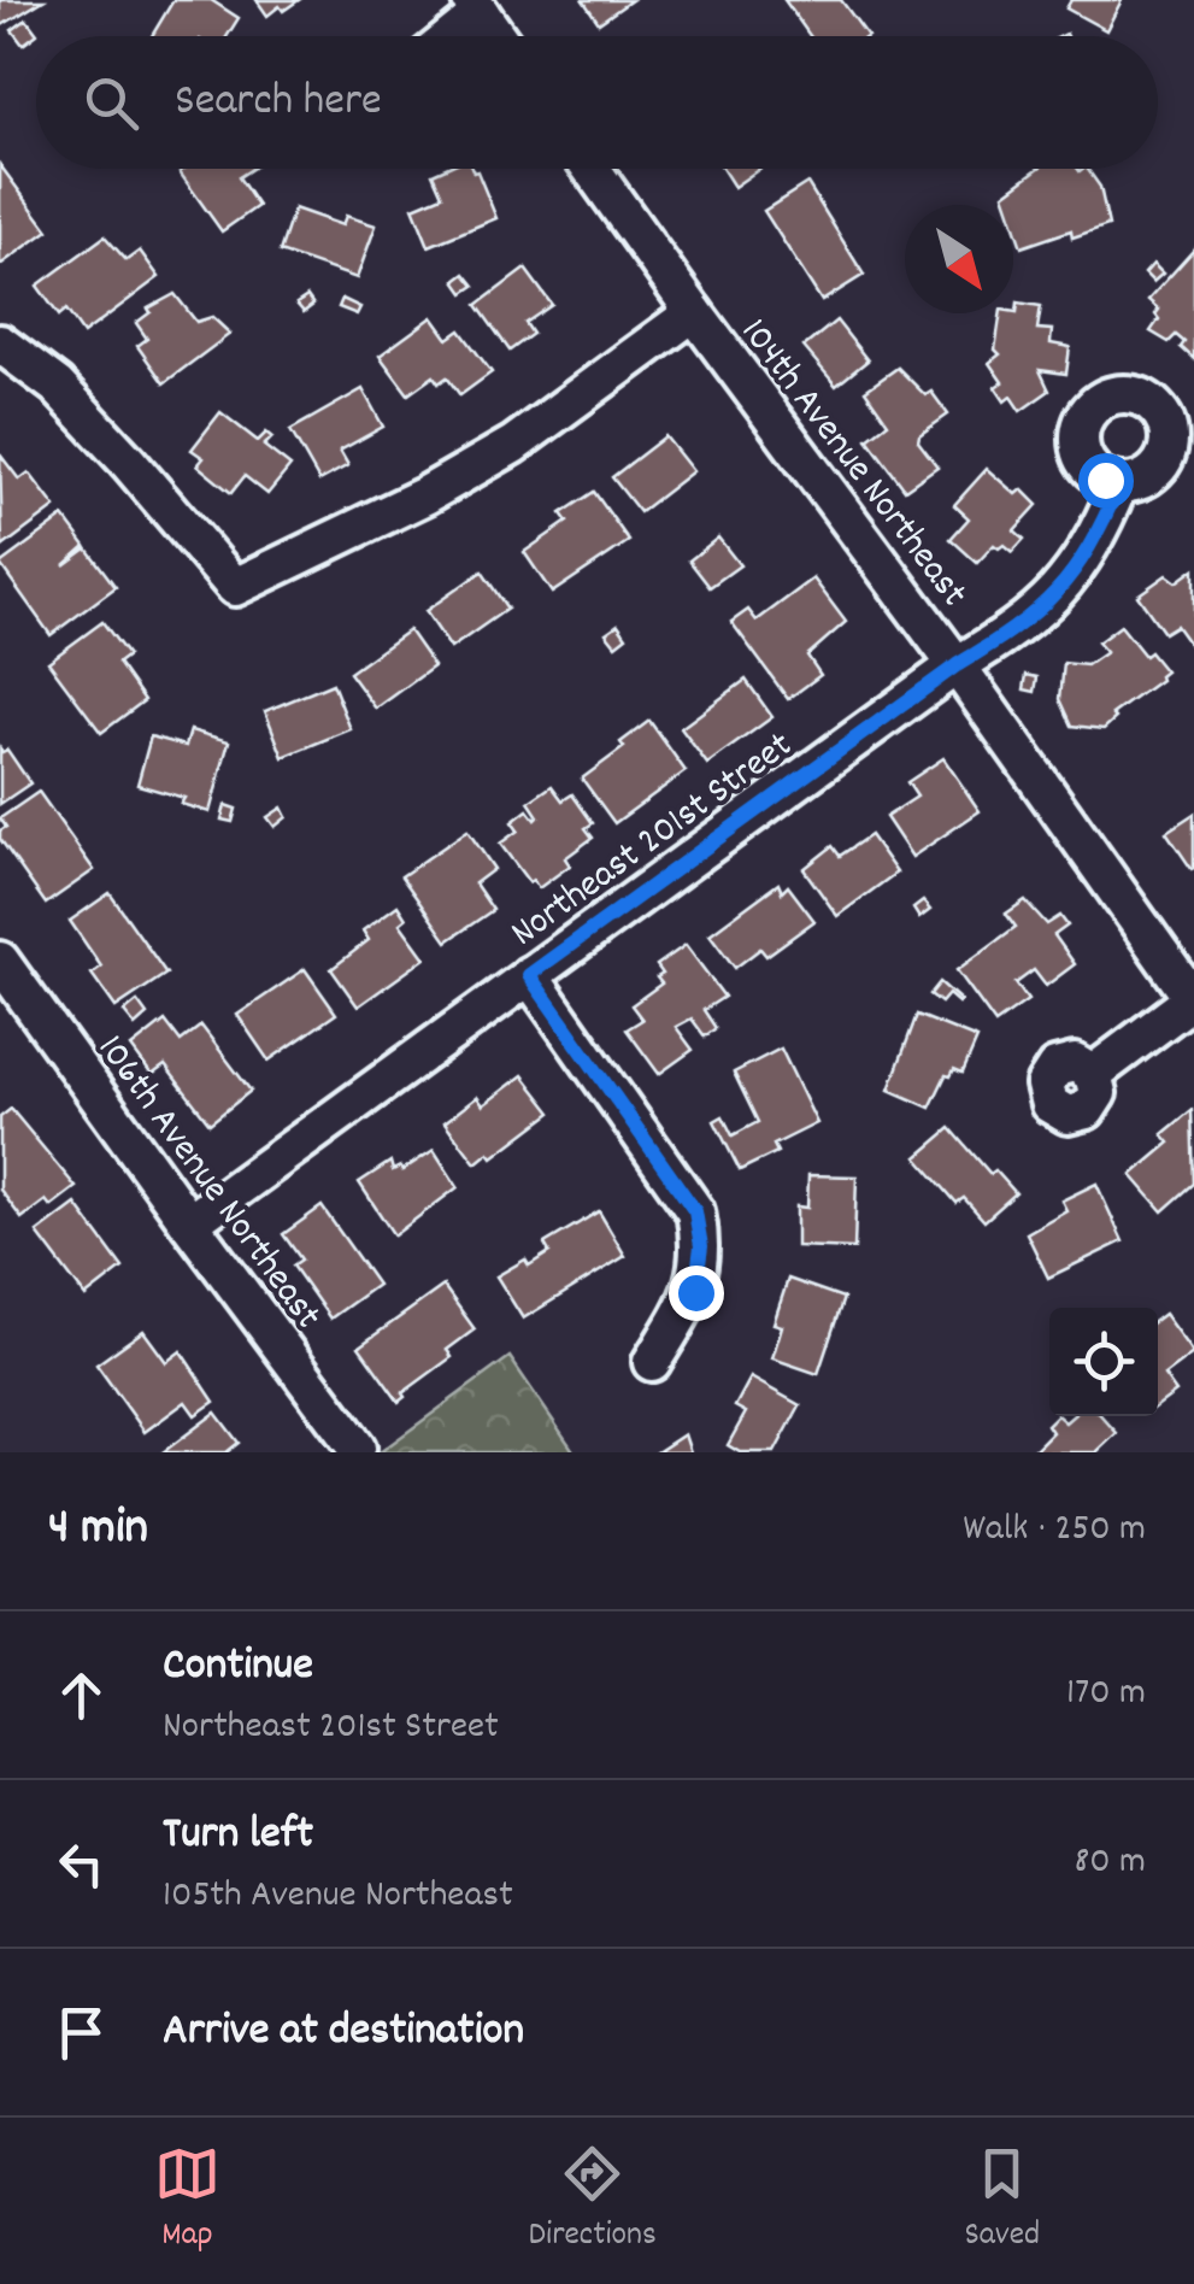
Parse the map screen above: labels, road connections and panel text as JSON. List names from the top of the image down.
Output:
{
  "streets": {
    "street": ["104th Avenue Northeast", "Northeast 201st Street", "106th Avenue Northeast"]
  },
  "crossings": [
    ["104th Avenue Northeast", "Northeast 201st Street"],
    ["Northeast 201st Street", "106th Avenue Northeast"]
  ],
  "north": "bottom right",
  "page": {
    "search": "Search here",
    "heading": ["4 min", "Walk · 250 m"],
    "list": [
      ["Continue", "Northeast 201st Street", "170 m"],
      ["Turn left", "105th Avenue Northeast", "80 m"],
      "Arrive at destination"
    ],
    "nav": ["Map", "Directions", "Saved"]
  }
}
